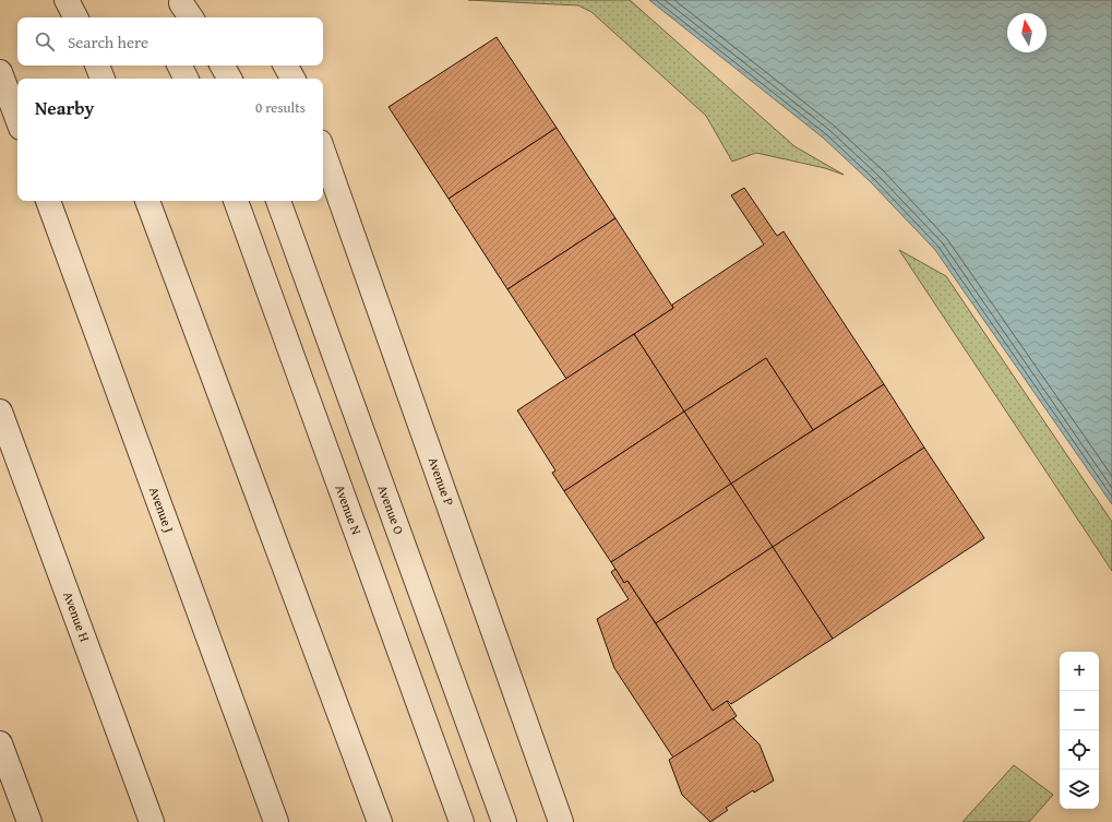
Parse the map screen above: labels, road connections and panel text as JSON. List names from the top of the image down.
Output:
{
  "streets": {
    "lane": [
      "Avenue P",
      "Avenue J",
      "Avenue N",
      "Avenue O",
      "Avenue H"
    ]
  },
  "north": "top",
  "page": {
    "search": "Search here",
    "heading": ["Nearby", "0 results"],
    "map_buttons": ["+", "−"]
  }
}
